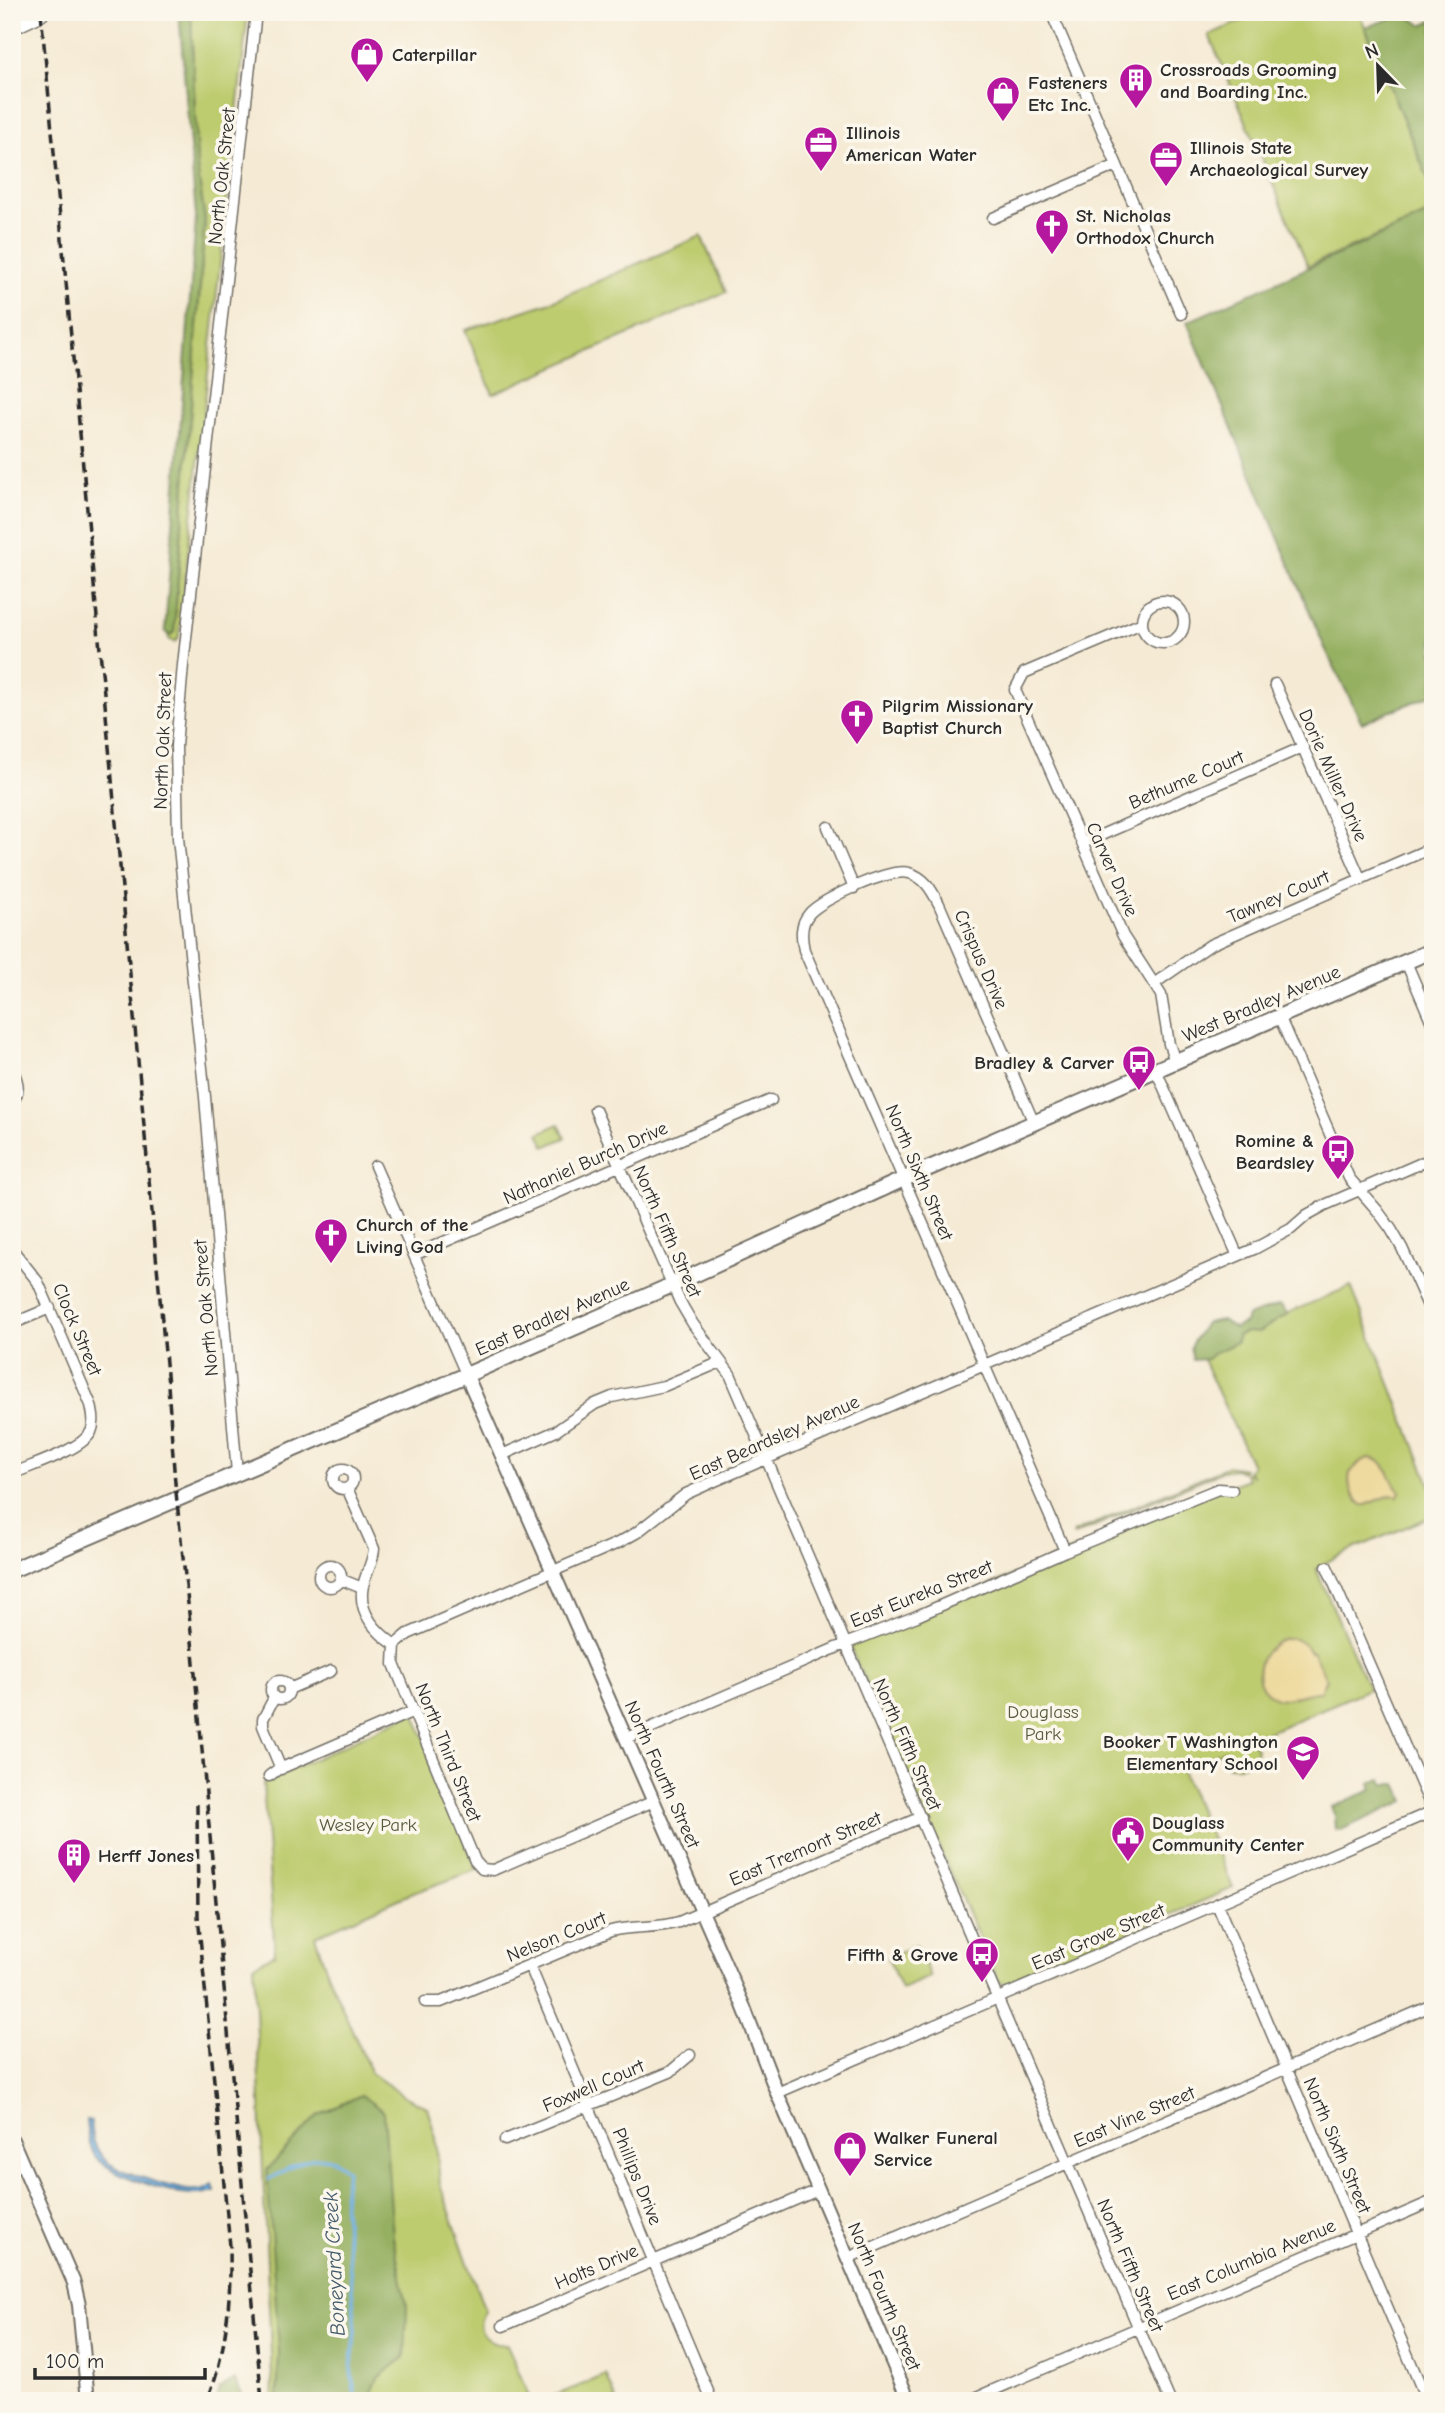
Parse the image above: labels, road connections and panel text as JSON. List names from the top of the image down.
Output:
{
  "streets": {
    "main road": ["West Bradley Avenue", "East Bradley Avenue"],
    "street": [
      "North Oak Street",
      "Dorie Miller Drive",
      "Bethume Court",
      "Carver Drive",
      "Tawney Court",
      "Crispus Drive",
      "Nathaniel Burch Drive",
      "North Sixth Street",
      "North Fifth Street",
      "Clock Street",
      "East Beardsley Avenue",
      "East Eureka Street",
      "North Third Street",
      "North Fourth Street",
      "East Tremont Street",
      "Nelson Court",
      "East Grove Street",
      "Foxwell Court",
      "East Vine Street",
      "Phillips Drive",
      "East Columbia Avenue",
      "Holts Drive"
    ]
  },
  "crossings": [
    ["North Oak Street", "East Bradley Avenue"],
    ["Dorie Miller Drive", "Bethume Court"],
    ["Dorie Miller Drive", "Tawney Court"],
    ["Bethume Court", "Carver Drive"],
    ["Carver Drive", "Tawney Court"],
    ["Carver Drive", "West Bradley Avenue"],
    ["Crispus Drive", "North Sixth Street"],
    ["Crispus Drive", "East Bradley Avenue"],
    ["West Bradley Avenue", "East Bradley Avenue"],
    ["Nathaniel Burch Drive", "North Fifth Street"],
    ["Nathaniel Burch Drive", "North Fourth Street"],
    ["North Sixth Street", "East Bradley Avenue"],
    ["North Sixth Street", "East Beardsley Avenue"],
    ["North Sixth Street", "East Eureka Street"],
    ["North Sixth Street", "East Grove Street"],
    ["North Sixth Street", "East Vine Street"],
    ["North Sixth Street", "East Columbia Avenue"],
    ["North Fifth Street", "East Bradley Avenue"],
    ["North Fifth Street", "East Beardsley Avenue"],
    ["North Fifth Street", "East Eureka Street"],
    ["North Fifth Street", "East Tremont Street"],
    ["North Fifth Street", "East Grove Street"],
    ["North Fifth Street", "East Vine Street"],
    ["North Fifth Street", "East Columbia Avenue"],
    ["East Bradley Avenue", "North Fourth Street"],
    ["East Beardsley Avenue", "North Third Street"],
    ["East Beardsley Avenue", "North Fourth Street"],
    ["East Eureka Street", "North Fourth Street"],
    ["North Third Street", "North Fourth Street"],
    ["North Fourth Street", "East Tremont Street"],
    ["North Fourth Street", "Nelson Court"],
    ["North Fourth Street", "East Grove Street"],
    ["North Fourth Street", "East Vine Street"],
    ["North Fourth Street", "Holts Drive"],
    ["East Tremont Street", "Nelson Court"],
    ["Nelson Court", "Phillips Drive"],
    ["Foxwell Court", "Phillips Drive"],
    ["Phillips Drive", "Holts Drive"]
  ],
  "water": ["Boneyard Creek"],
  "parks": ["Douglass Park", "Wesley Park"],
  "places": {
    "shop": ["Caterpillar", "Fasteners Etc Inc.", "Walker Funeral Service"],
    "building": ["Crossroads Grooming and Boarding Inc.", "Herff Jones"],
    "office": ["Illinois American Water", "Illinois State Archaeological Survey"],
    "church": ["St. Nicholas Orthodox Church", "Pilgrim Missionary Baptist Church", "Church of the Living God"],
    "bus stop": ["Bradley & Carver", "Romine & Beardsley", "Fifth & Grove"],
    "school or university": ["Booker T Washington Elementary School"],
    "public building": ["Douglass Community Center"]
  },
  "scale_bar": "100 m",
  "north": "top left"
}
